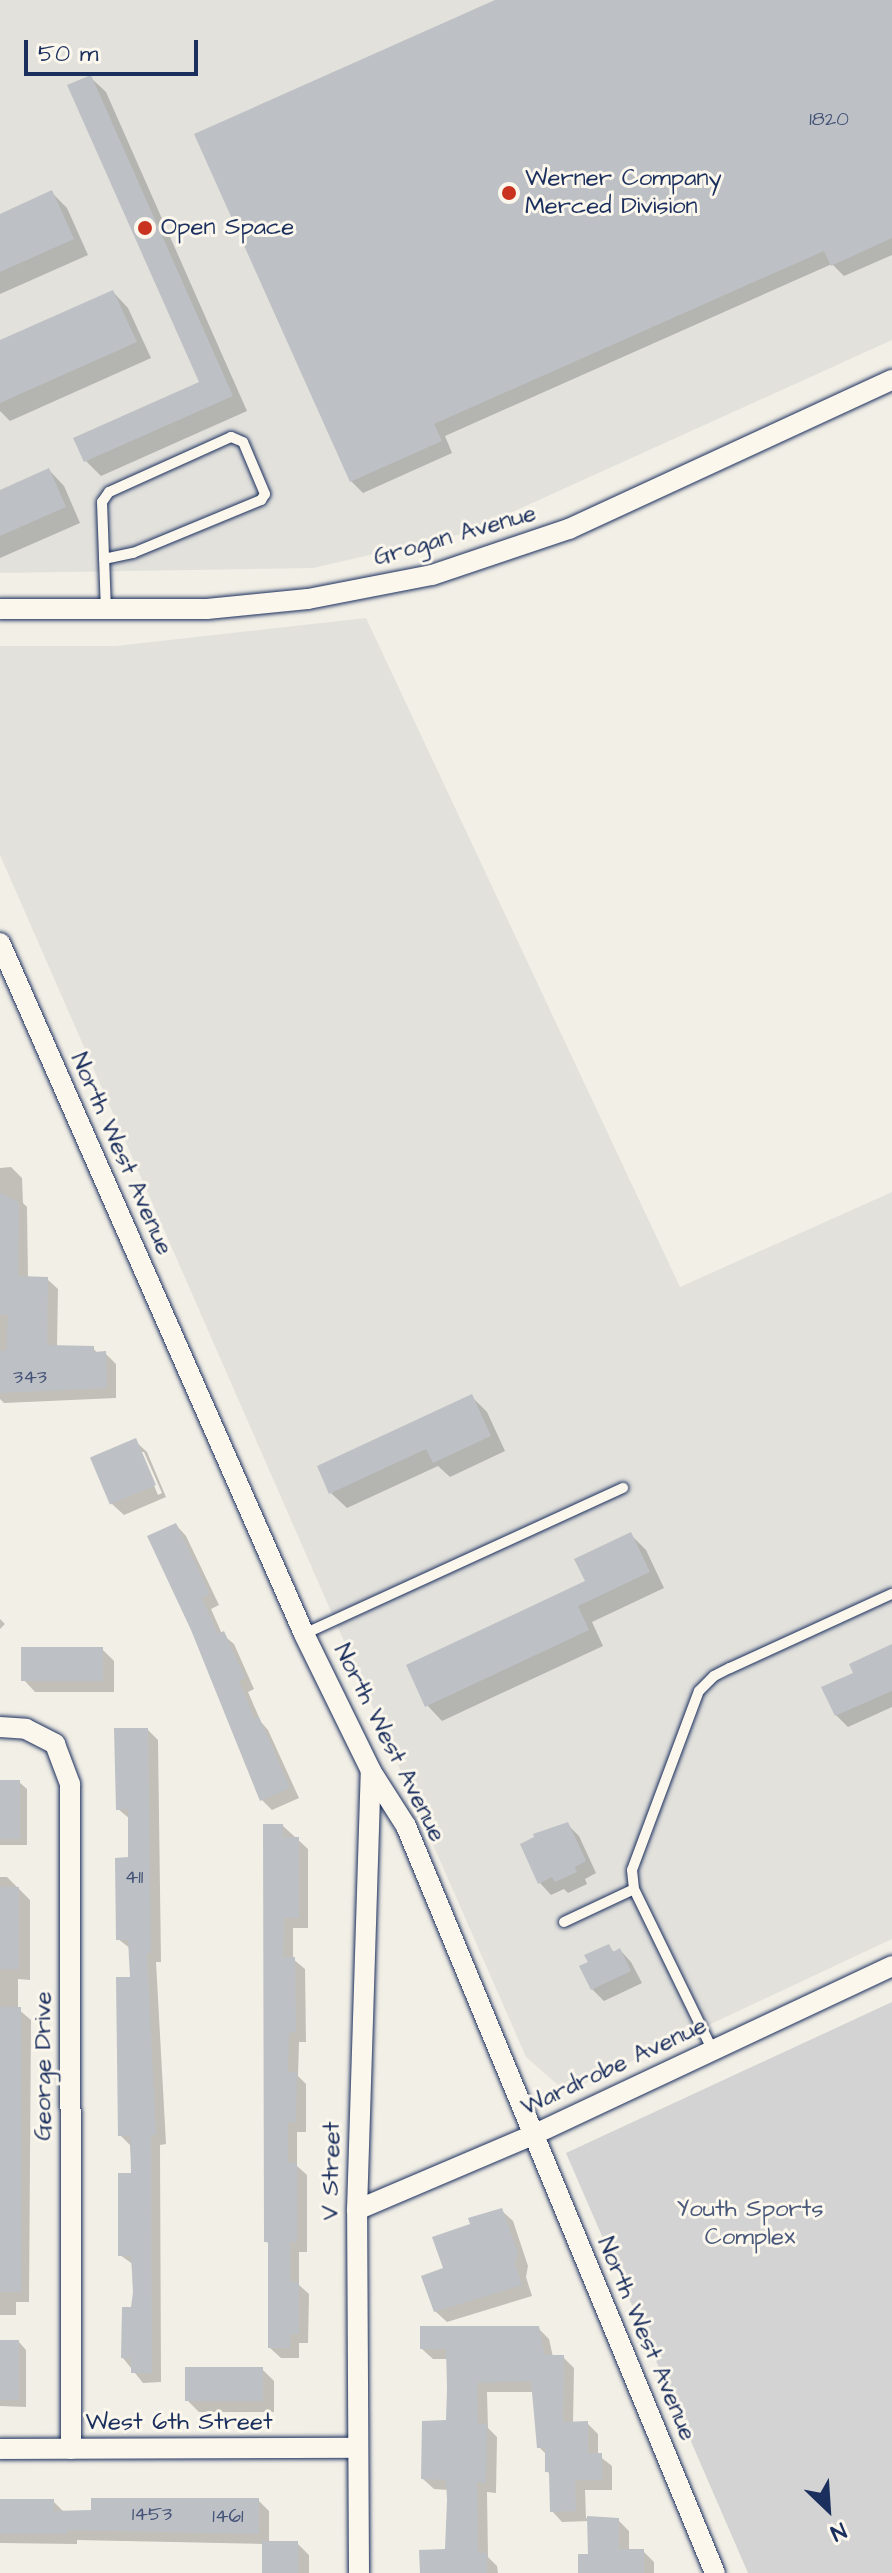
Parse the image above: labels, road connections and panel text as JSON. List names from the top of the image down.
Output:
{
  "streets": {
    "street": [
      "Grogan Avenue",
      "North West Avenue",
      "George Drive",
      "Wardrobe Avenue",
      "V Street",
      "West 6th Street"
    ]
  },
  "crossings": [
    ["North West Avenue", "Wardrobe Avenue"],
    ["North West Avenue", "V Street"],
    ["George Drive", "West 6th Street"],
    ["Wardrobe Avenue", "V Street"],
    ["V Street", "West 6th Street"]
  ],
  "parks": ["Youth Sports Complex"],
  "places": ["Werner Company Merced Division", "Open Space"],
  "house_numbers": [
    "1820",
    "343",
    "411",
    "1453",
    "1461"
  ],
  "scale_bar": "50 m",
  "north": "bottom right"
}
